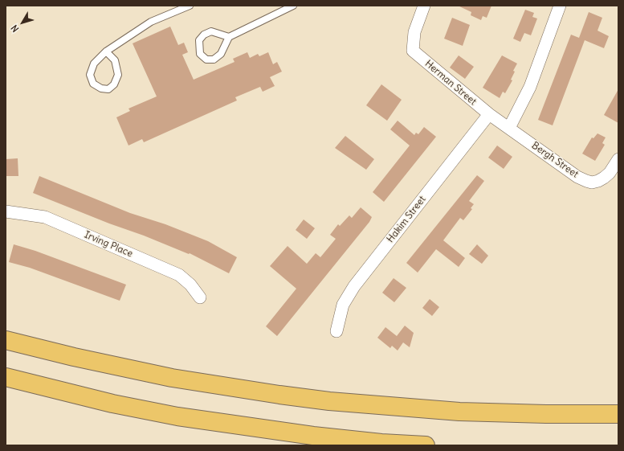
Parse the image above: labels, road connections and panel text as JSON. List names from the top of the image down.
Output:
{
  "streets": {
    "street": [
      "Herman Street",
      "Bergh Street",
      "Hakim Street",
      "Irving Place"
    ]
  },
  "crossings": [
    ["Herman Street", "Bergh Street"],
    ["Herman Street", "Hakim Street"],
    ["Bergh Street", "Hakim Street"]
  ],
  "north": "bottom left"
}
